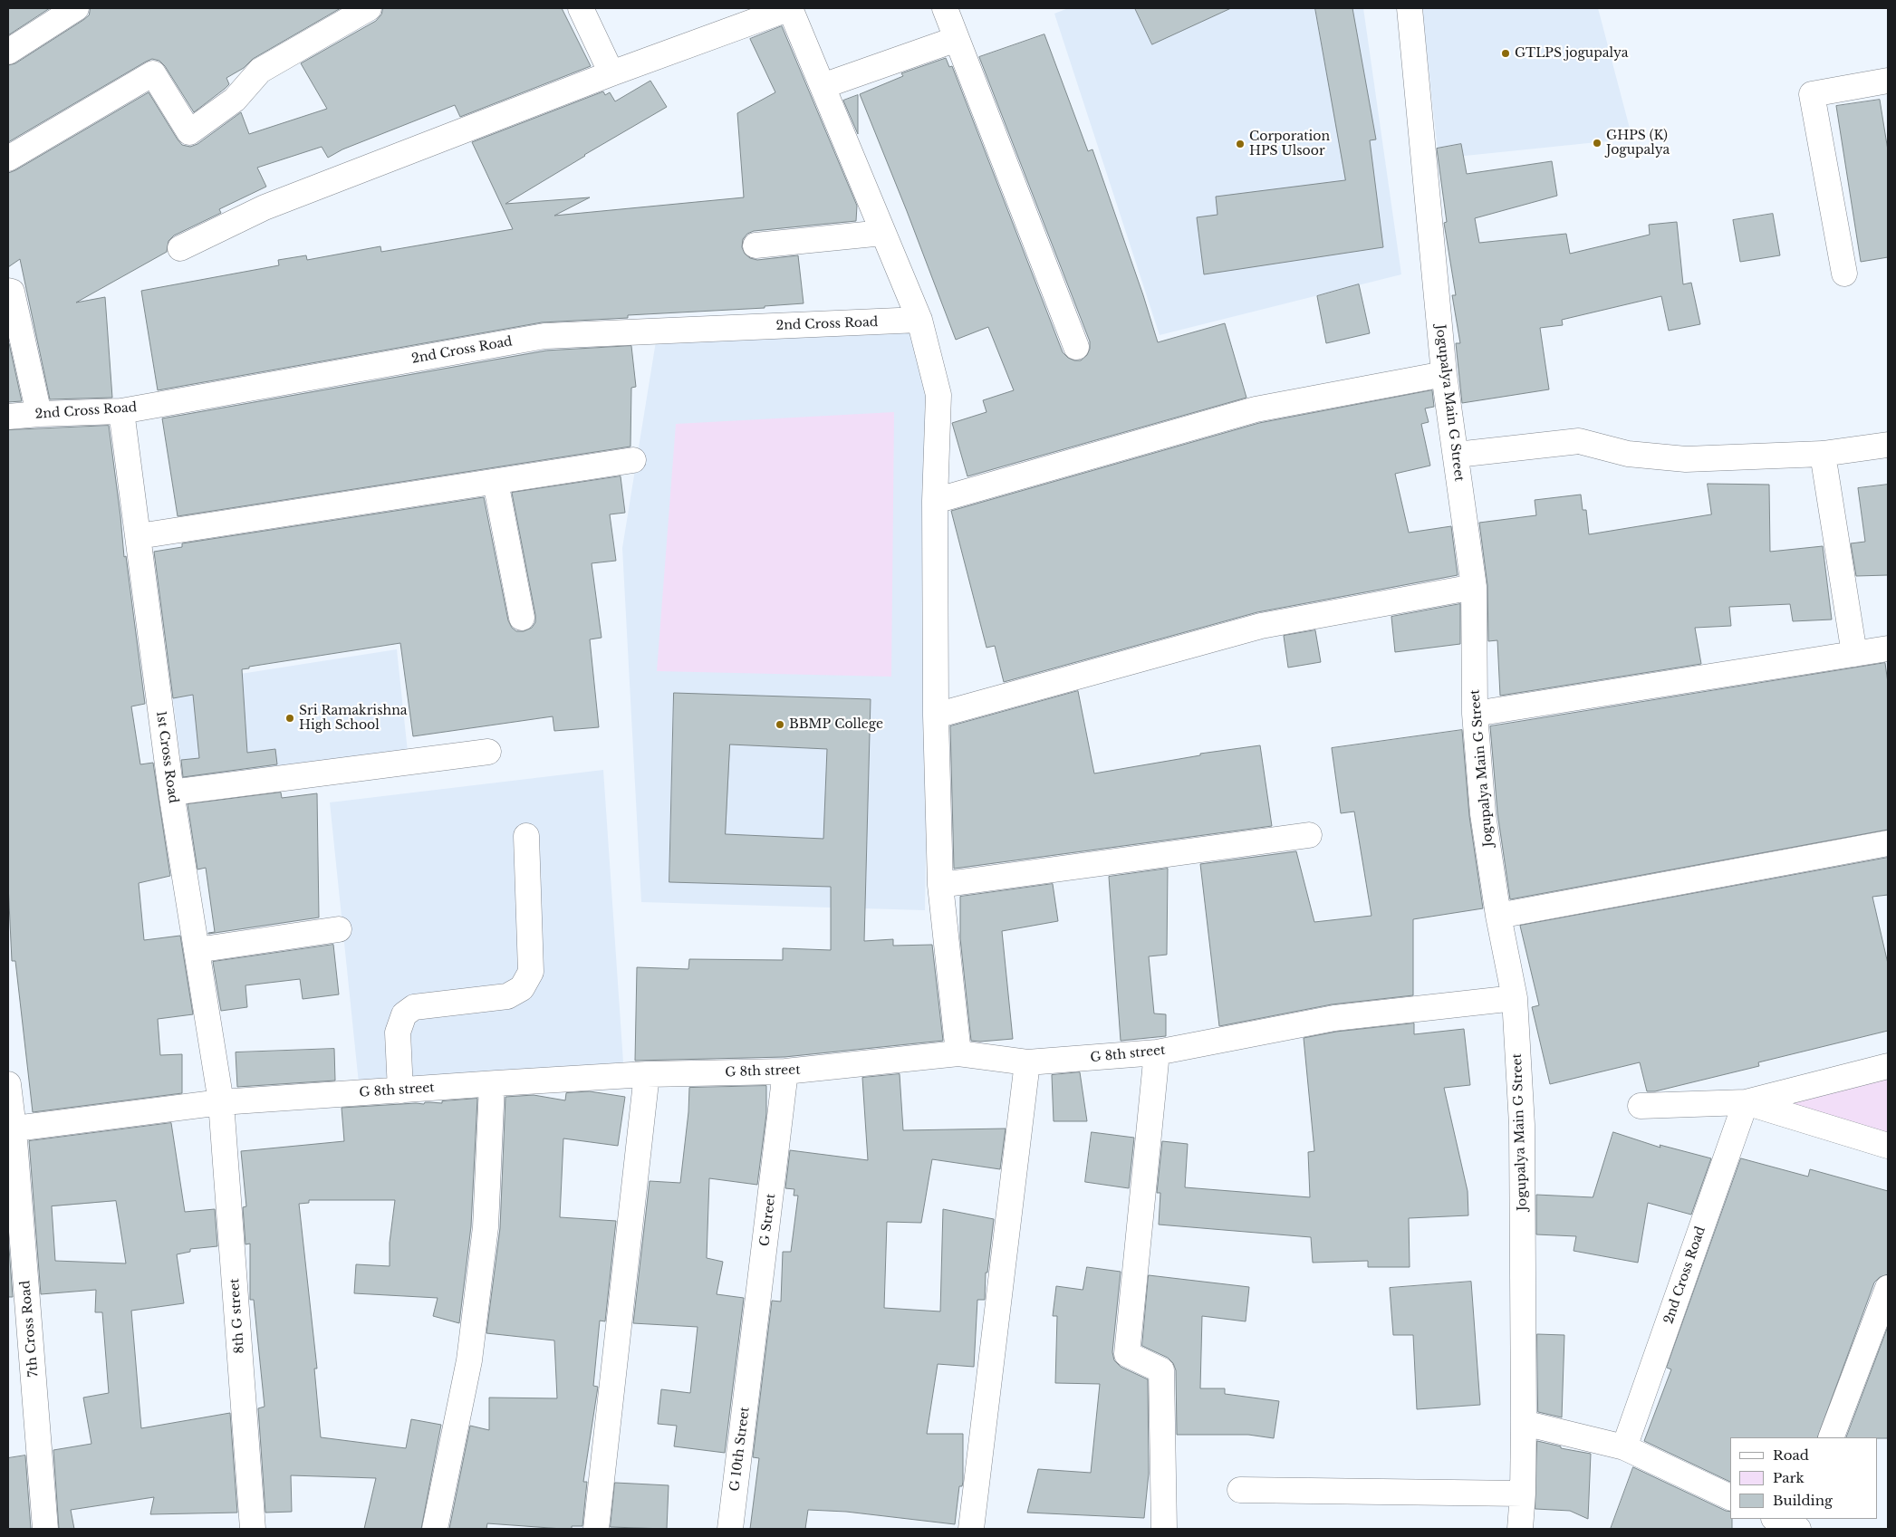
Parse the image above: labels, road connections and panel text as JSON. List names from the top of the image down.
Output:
{
  "streets": {
    "street": [
      "2nd Cross Road",
      "Jogupalya Main G Street",
      "1st Cross Road",
      "G 8th street",
      "G Street",
      "8th G street",
      "7th Cross Road",
      "G 10th Street"
    ]
  },
  "crossings": [
    ["2nd Cross Road", "1st Cross Road"],
    ["Jogupalya Main G Street", "G 8th street"],
    ["1st Cross Road", "G 8th street"],
    ["1st Cross Road", "8th G street"],
    ["G 8th street", "G Street"],
    ["G 8th street", "8th G street"],
    ["G 8th street", "7th Cross Road"],
    ["G Street", "G 10th Street"]
  ],
  "places": [
    "GTLPS jogupalya",
    "GHPS (K) Jogupalya",
    "Corporation HPS Ulsoor",
    "Sri Ramakrishna High School",
    "BBMP College"
  ],
  "legend": ["Road", "Park", "Building"]
}
